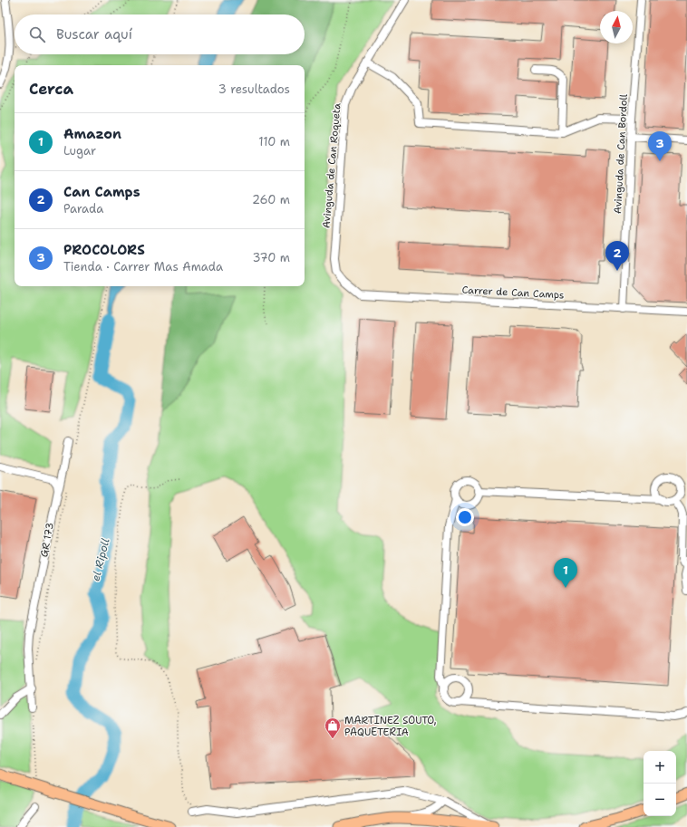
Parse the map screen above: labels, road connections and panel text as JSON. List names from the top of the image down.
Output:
{
  "streets": {
    "street": ["Avinguda de Can Bordoll", "Avinguda de Can Roqueta", "Carrer de Can Camps"],
    "path": ["GR 173"]
  },
  "crossings": [
    ["Avinguda de Can Bordoll", "Carrer de Can Camps"],
    ["Avinguda de Can Roqueta", "Carrer de Can Camps"]
  ],
  "water": ["el Ripoll"],
  "places": {
    "shop": ["MARTINEZ SOUTO, PAQUETERIA"]
  },
  "north": "top",
  "page": {
    "search": "Buscar aquí",
    "heading": ["Cerca", "3 resultados"],
    "list": [
      {
        "mark": "1",
        "name": "Amazon",
        "note": "Lugar",
        "value": "110 m"
      },
      {
        "mark": "2",
        "name": "Can Camps",
        "note": "Parada",
        "value": "260 m"
      },
      {
        "mark": "3",
        "name": "PROCOLORS",
        "note": "Tienda · Carrer Mas Amada",
        "value": "370 m"
      }
    ],
    "pins": ["3", "2", "1"],
    "map_buttons": ["+", "−"]
  }
}
